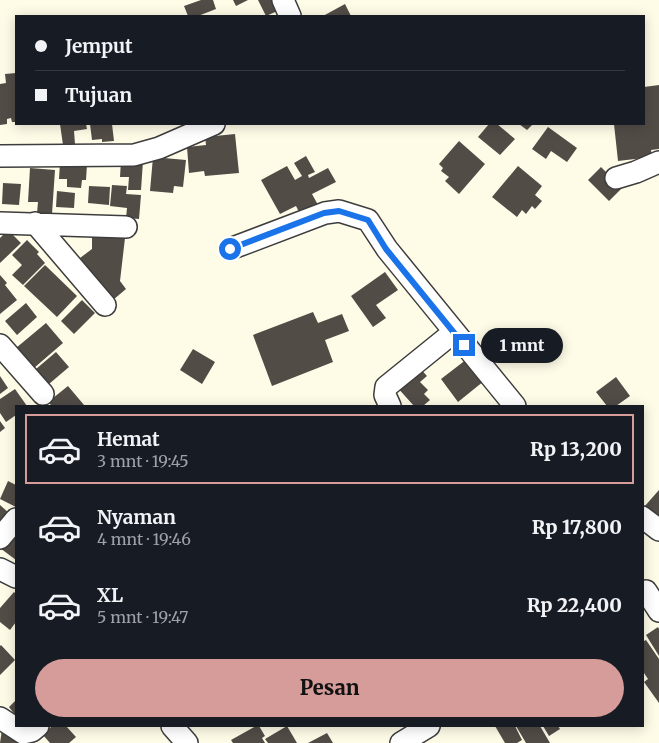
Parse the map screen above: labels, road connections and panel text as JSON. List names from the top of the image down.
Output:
{
  "page": {
    "banner": ["Jemput", "Tujuan"],
    "bubble": "1 mnt",
    "list": [
      {
        "name": "Hemat",
        "note": "3 mnt · 19:45",
        "value": "Rp 13,200"
      },
      {
        "name": "Nyaman",
        "note": "4 mnt · 19:46",
        "value": "Rp 17,800"
      },
      {
        "name": "XL",
        "note": "5 mnt · 19:47",
        "value": "Rp 22,400"
      }
    ],
    "buttons": "Pesan"
  }
}
